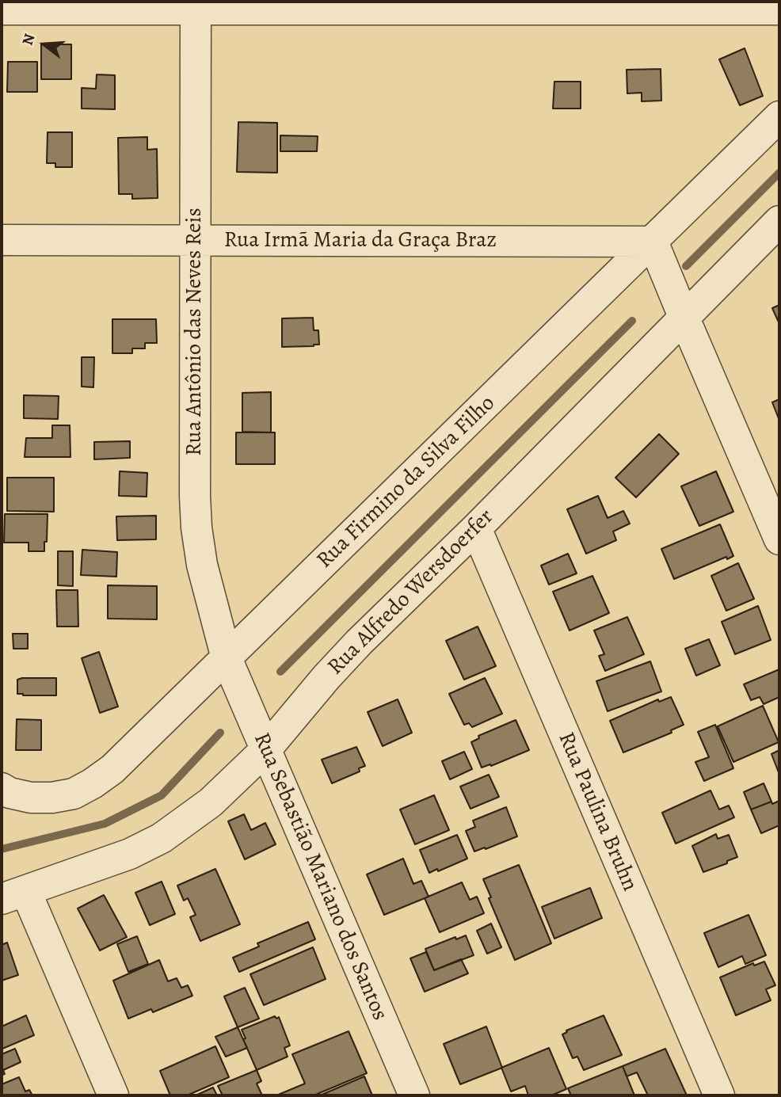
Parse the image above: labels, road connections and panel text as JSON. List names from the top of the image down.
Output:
{
  "streets": {
    "street": [
      "Rua Irmã Maria da Graça Braz",
      "Rua Antônio das Neves Reis",
      "Rua Firmino da Silva Filho",
      "Rua Alfredo Wersdoerfer",
      "Rua Paulina Bruhn",
      "Rua Sebastião Mariano dos Santos"
    ]
  },
  "crossings": [
    ["Rua Irmã Maria da Graça Braz", "Rua Antônio das Neves Reis"],
    ["Rua Irmã Maria da Graça Braz", "Rua Firmino da Silva Filho"],
    ["Rua Antônio das Neves Reis", "Rua Firmino da Silva Filho"],
    ["Rua Antônio das Neves Reis", "Rua Sebastião Mariano dos Santos"],
    ["Rua Firmino da Silva Filho", "Rua Sebastião Mariano dos Santos"],
    ["Rua Alfredo Wersdoerfer", "Rua Paulina Bruhn"],
    ["Rua Alfredo Wersdoerfer", "Rua Sebastião Mariano dos Santos"]
  ],
  "north": "left"
}
